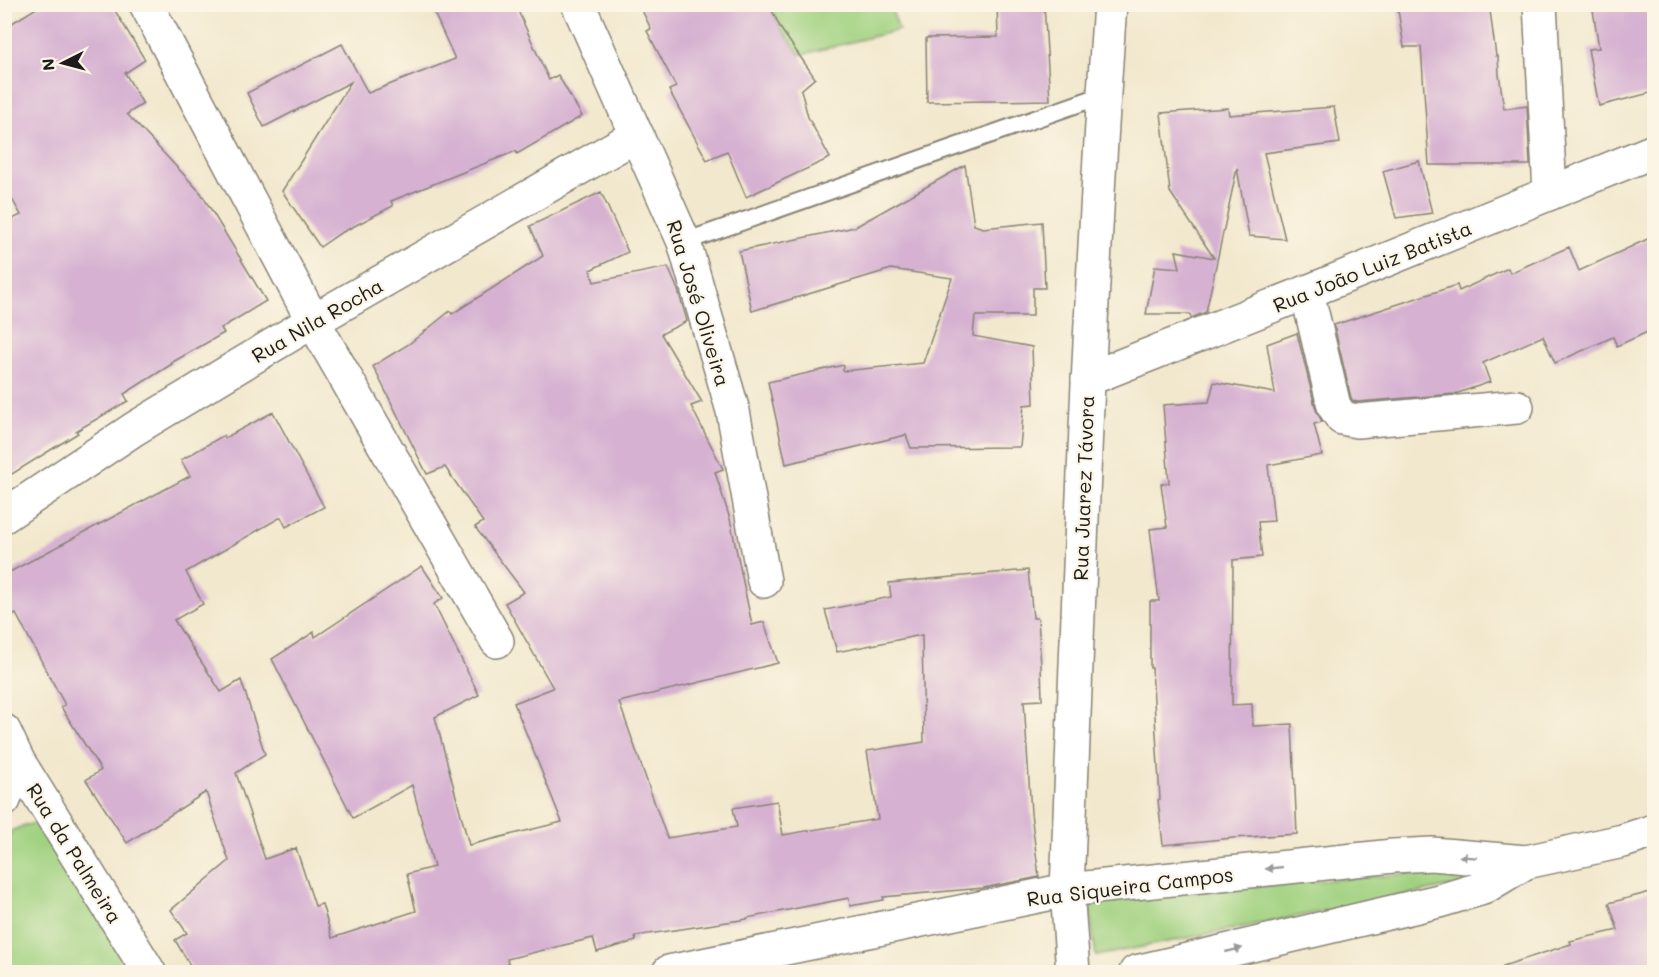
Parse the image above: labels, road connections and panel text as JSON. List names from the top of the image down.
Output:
{
  "streets": {
    "street": [
      "Rua João Luiz Batista",
      "Rua José Oliveira",
      "Rua Nila Rocha",
      "Rua Juarez Távora",
      "Rua da Palmeira",
      "Rua Siqueira Campos"
    ]
  },
  "crossings": [
    ["Rua João Luiz Batista", "Rua Juarez Távora"],
    ["Rua José Oliveira", "Rua Nila Rocha"],
    ["Rua Juarez Távora", "Rua Siqueira Campos"]
  ],
  "north": "left"
}
